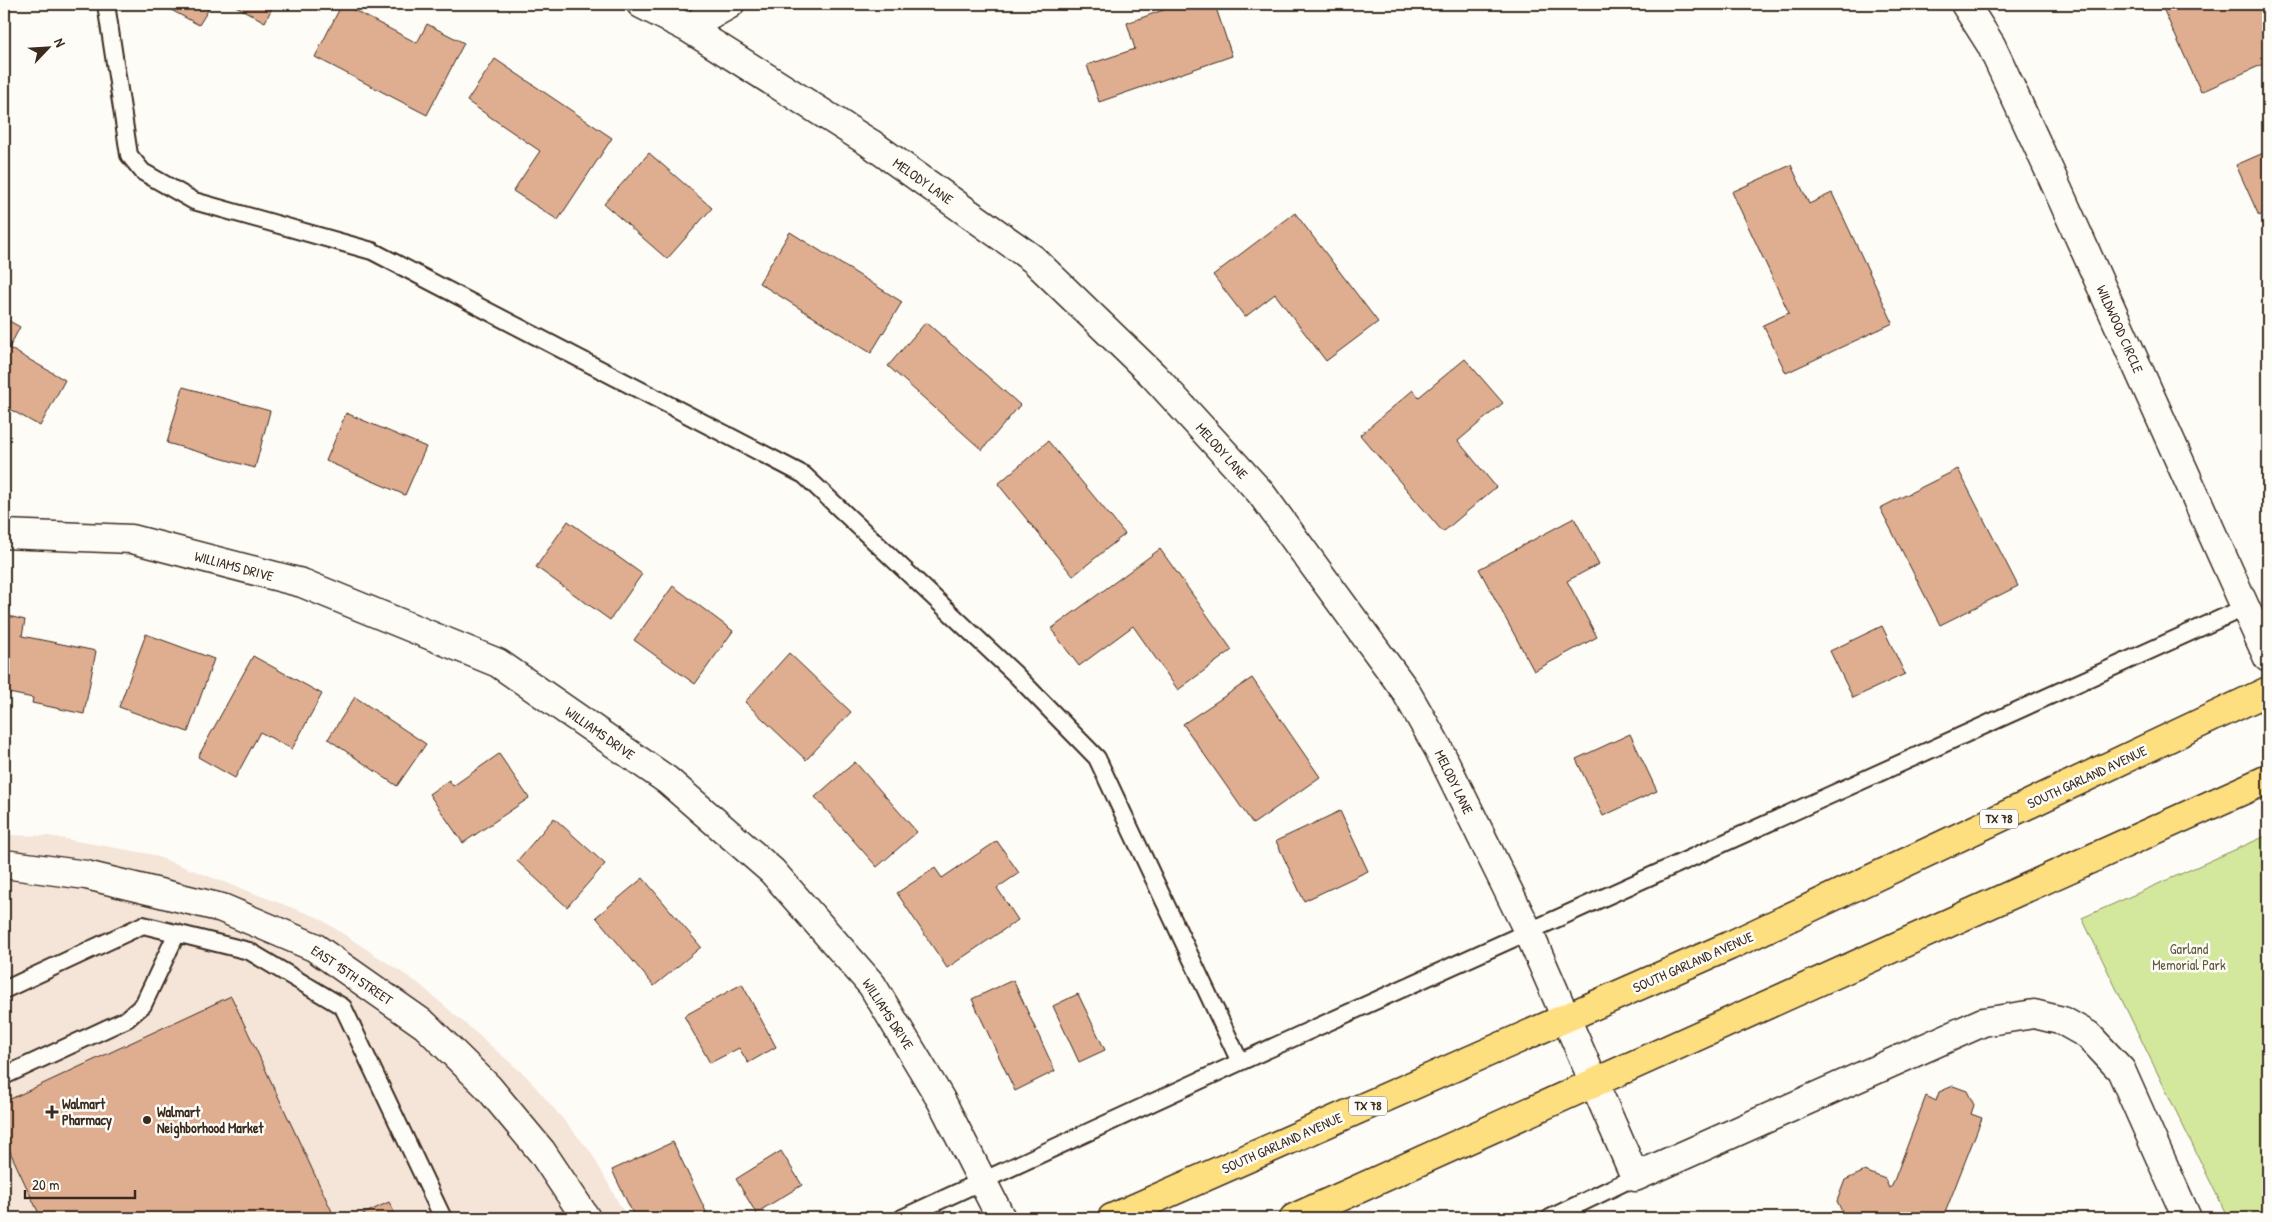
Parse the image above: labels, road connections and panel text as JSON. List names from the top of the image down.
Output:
{
  "streets": {
    "main road": ["SOUTH GARLAND AVENUE", "TX 78"],
    "street": [
      "MELODY LANE",
      "WILDWOOD CIRCLE",
      "WILLIAMS DRIVE",
      "EAST 15TH STREET"
    ]
  },
  "crossings": [
    ["MELODY LANE", "SOUTH GARLAND AVENUE"]
  ],
  "parks": ["Garland Memorial Park"],
  "places": {
    "health": ["Walmart Pharmacy"],
    "other": ["Walmart Neighborhood Market"]
  },
  "scale_bar": "20 m",
  "north": "top right"
}
